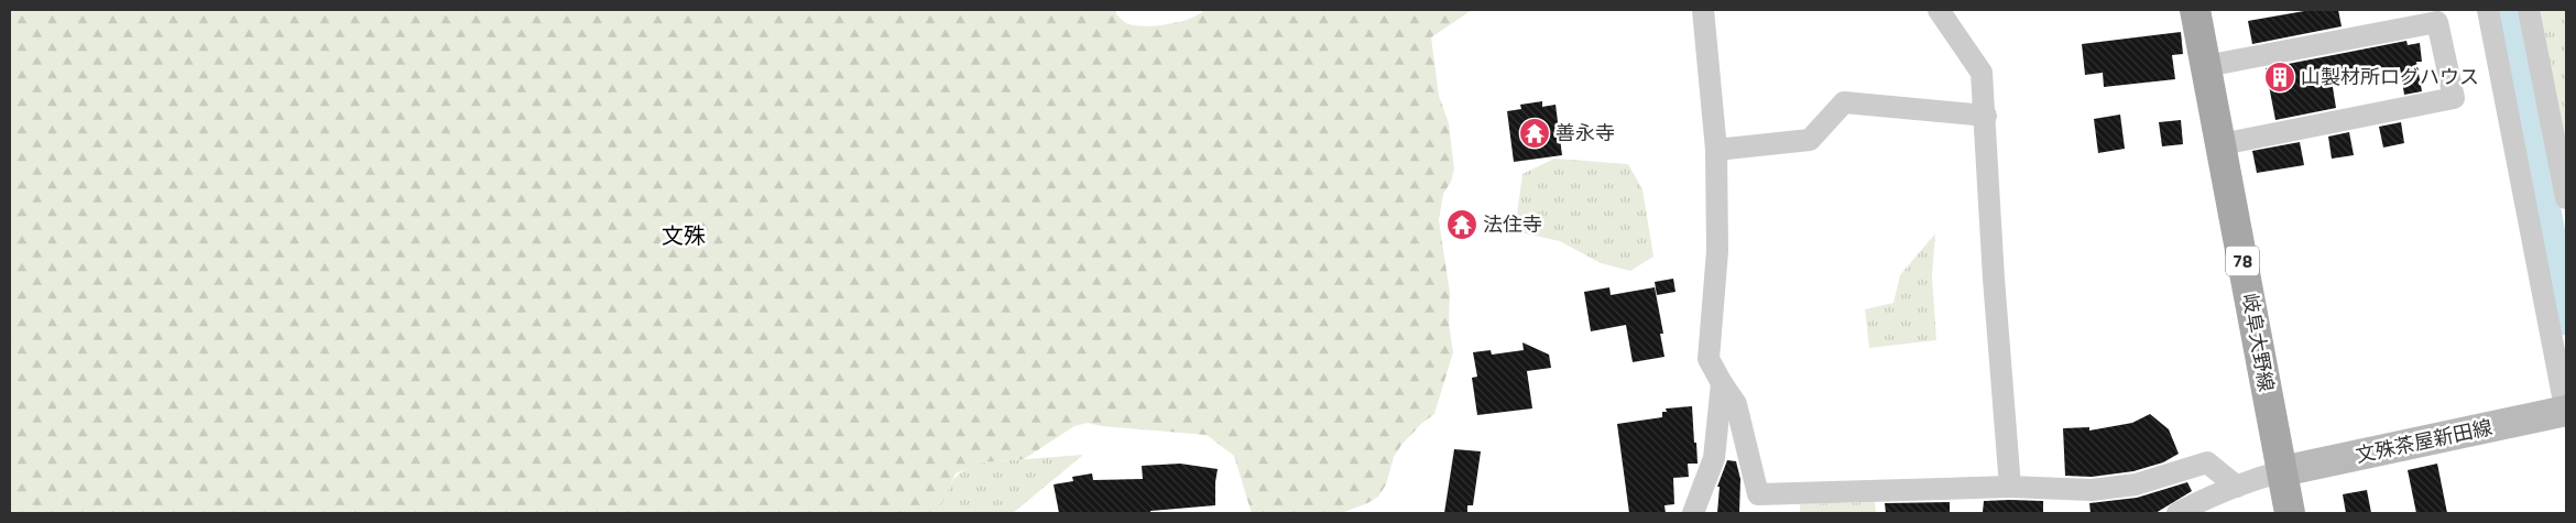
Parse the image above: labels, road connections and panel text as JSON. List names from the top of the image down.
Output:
{
  "streets": {
    "main road": ["78", "岐阜大野線", "文殊茶屋新田線"]
  },
  "crossings": [
    ["岐阜大野線", "文殊茶屋新田線"]
  ],
  "districts": ["文殊"],
  "places": {
    "building": ["山製材所ログハウス"],
    "temple": ["善永寺", "法住寺"]
  }
}
